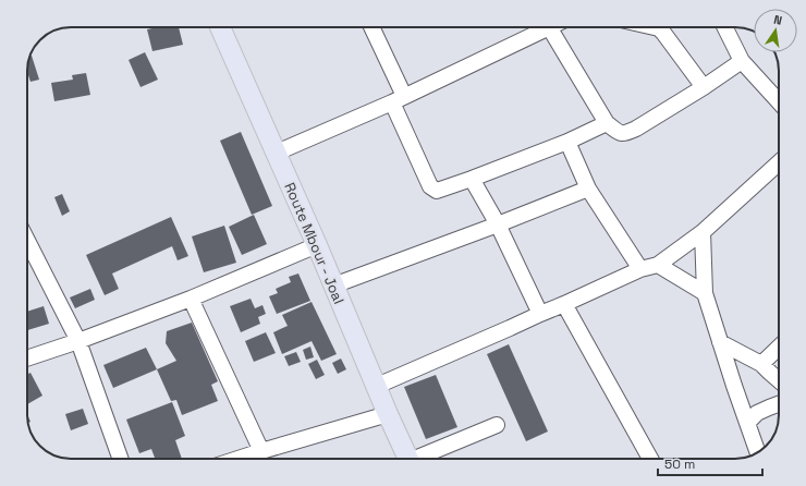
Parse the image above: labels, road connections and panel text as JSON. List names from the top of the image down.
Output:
{
  "streets": {
    "main road": ["Route Mbour - Joal"]
  },
  "scale_bar": "50 m",
  "north": "top"
}
